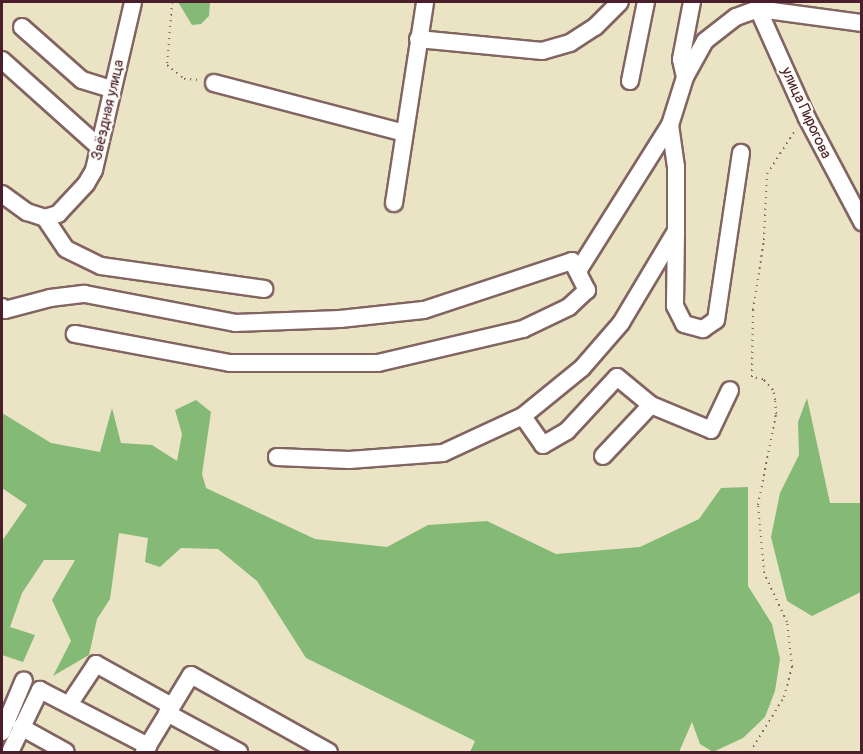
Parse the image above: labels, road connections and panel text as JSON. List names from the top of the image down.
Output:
{
  "streets": {
    "street": ["Звёздная улица", "улица Пирогова"]
  }
}
